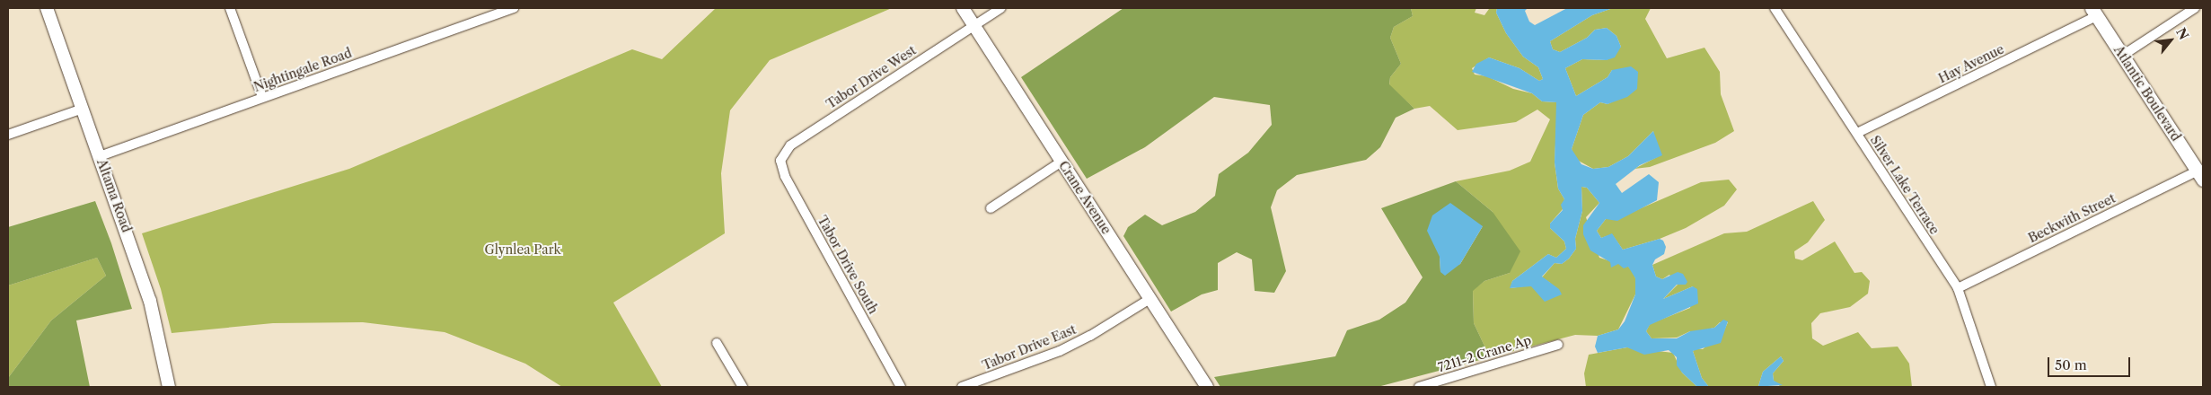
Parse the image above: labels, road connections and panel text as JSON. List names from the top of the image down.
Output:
{
  "streets": {
    "main road": ["Atlantic Boulevard"],
    "street": [
      "Hay Avenue",
      "Nightingale Road",
      "Tabor Drive West",
      "Silver Lake Terrace",
      "Altama Road",
      "Crane Avenue",
      "Beckwith Street",
      "Tabor Drive South",
      "Tabor Drive East",
      "7211-2 Crane Ap"
    ]
  },
  "crossings": [
    ["Hay Avenue", "Atlantic Boulevard"],
    ["Hay Avenue", "Silver Lake Terrace"],
    ["Nightingale Road", "Altama Road"],
    ["Tabor Drive West", "Crane Avenue"],
    ["Tabor Drive West", "Tabor Drive South"],
    ["Atlantic Boulevard", "Beckwith Street"],
    ["Silver Lake Terrace", "Beckwith Street"],
    ["Crane Avenue", "Tabor Drive East"]
  ],
  "parks": ["Glynlea Park"],
  "scale_bar": "50 m",
  "north": "top right"
}
